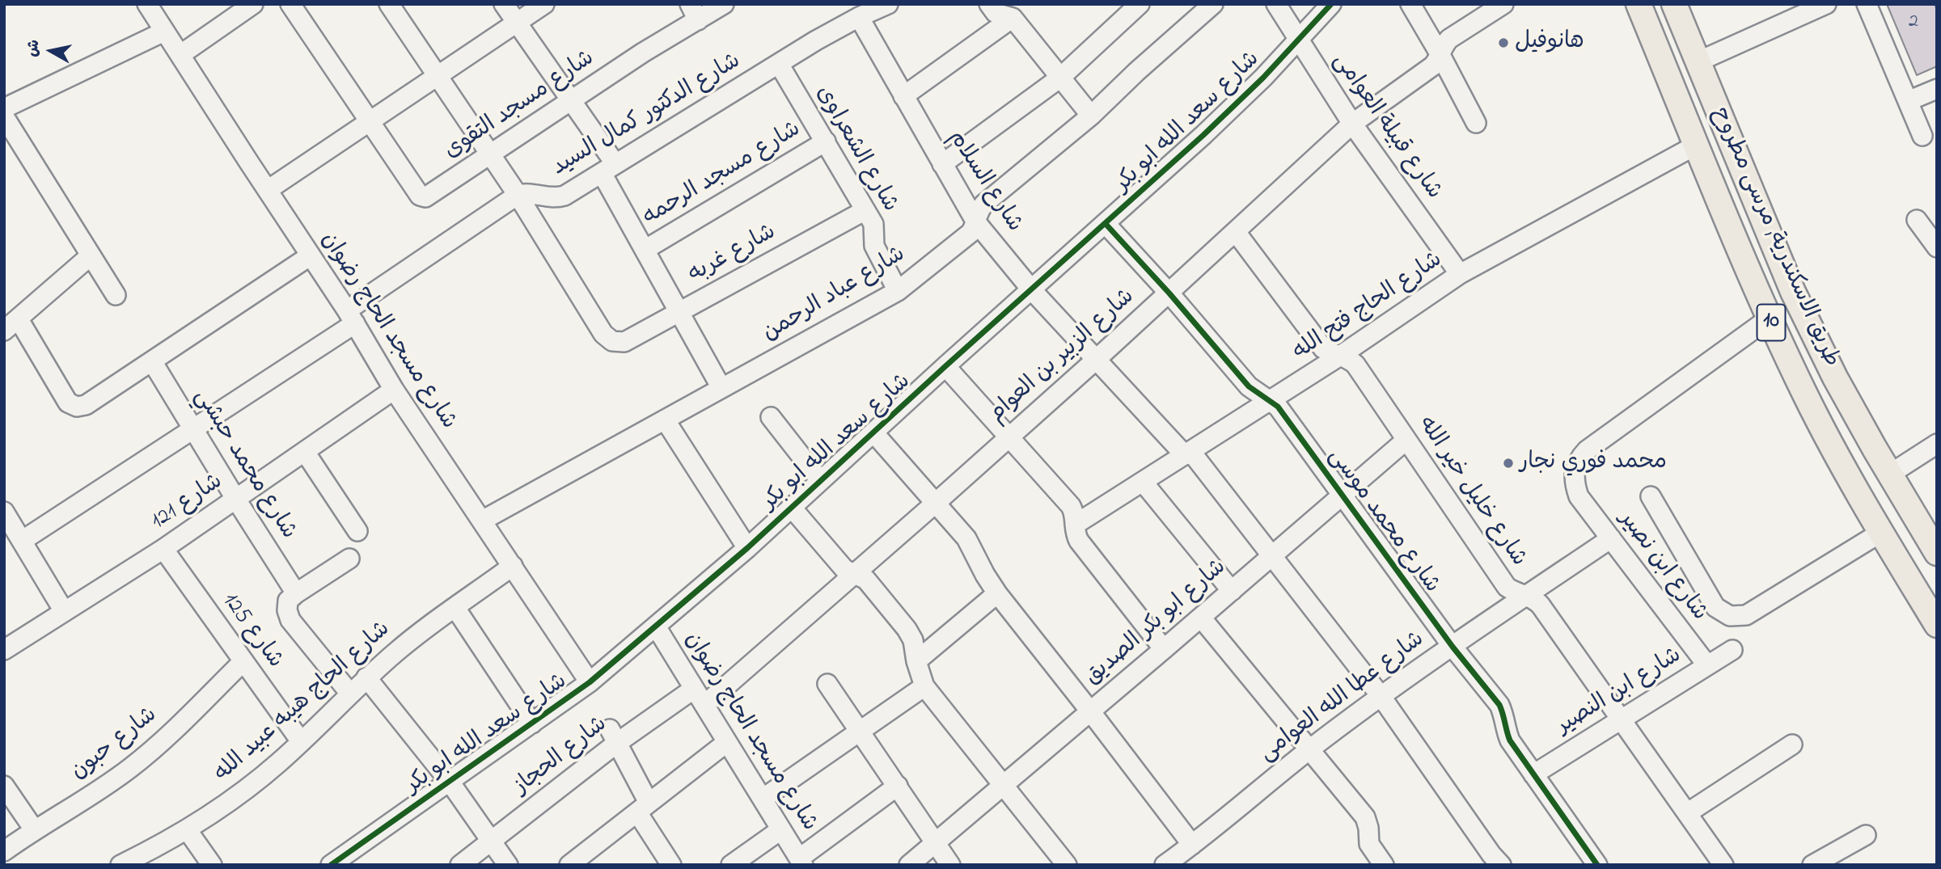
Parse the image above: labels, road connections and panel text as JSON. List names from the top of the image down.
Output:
{
  "streets": {
    "main road": ["طريق الاسكندرية, مرسى مطروح", "10"],
    "street": [
      "شارع مسجد التقوى",
      "شارع الدكتور كمال السيد",
      "شارع سعد الله ابو بكر",
      "شارع قبيلة العوامى",
      "شارع الشعراوى",
      "شارع مسجد الرحمه",
      "شارع السلام",
      "شارع غربه",
      "شارع عباد الرحمن",
      "شارع الحاج فتح الله",
      "شارع مسجد الحاج رضوان",
      "شارع الزبير بن العوام",
      "شارع محمد حبشي",
      "شارع خليل خير الله",
      "شارع 121",
      "شارع محمد موسى",
      "شارع ابن نصير",
      "شارع ابو بكر الصديق",
      "شارع 125",
      "شارع ابن النصير",
      "شارع عطا الله العوامى",
      "شارع الحاج هيبه عبيد الله",
      "شارع حبون",
      "شارع الحجاز"
    ]
  },
  "crossings": [
    ["شارع الدكتور كمال السيد", "شارع الشعراوى"],
    ["شارع الدكتور كمال السيد", "شارع السلام"],
    ["شارع الدكتور كمال السيد", "شارع غربه"],
    ["شارع سعد الله ابو بكر", "شارع قبيلة العوامى"],
    ["شارع سعد الله ابو بكر", "شارع السلام"],
    ["شارع سعد الله ابو بكر", "شارع مسجد الحاج رضوان"],
    ["شارع سعد الله ابو بكر", "شارع محمد موسى"],
    ["شارع قبيلة العوامى", "شارع الحاج فتح الله"],
    ["شارع قبيلة العوامى", "شارع الزبير بن العوام"],
    ["شارع الشعراوى", "شارع مسجد الرحمه"],
    ["شارع الشعراوى", "شارع غربه"],
    ["شارع الشعراوى", "شارع عباد الرحمن"],
    ["شارع السلام", "شارع عباد الرحمن"],
    ["شارع السلام", "شارع الحاج فتح الله"],
    ["شارع السلام", "شارع الزبير بن العوام"],
    ["شارع السلام", "شارع ابو بكر الصديق"],
    ["شارع السلام", "شارع عطا الله العوامى"],
    ["طريق الاسكندرية, مرسى مطروح", "شارع الحاج فتح الله"],
    ["طريق الاسكندرية, مرسى مطروح", "شارع ابن نصير"],
    ["شارع عباد الرحمن", "شارع مسجد الحاج رضوان"],
    ["شارع الحاج فتح الله", "شارع خليل خير الله"],
    ["شارع الحاج فتح الله", "شارع محمد موسى"],
    ["شارع مسجد الحاج رضوان", "شارع الزبير بن العوام"],
    ["شارع مسجد الحاج رضوان", "شارع 121"],
    ["شارع مسجد الحاج رضوان", "شارع الحاج هيبه عبيد الله"],
    ["شارع مسجد الحاج رضوان", "شارع الحجاز"],
    ["شارع الزبير بن العوام", "شارع خليل خير الله"],
    ["شارع الزبير بن العوام", "شارع محمد موسى"],
    ["شارع محمد حبشي", "شارع 121"],
    ["شارع خليل خير الله", "شارع ابو بكر الصديق"],
    ["شارع خليل خير الله", "شارع ابن النصير"],
    ["شارع خليل خير الله", "شارع عطا الله العوامى"],
    ["شارع 121", "شارع 125"],
    ["شارع محمد موسى", "شارع ابو بكر الصديق"],
    ["شارع محمد موسى", "شارع ابن النصير"],
    ["شارع محمد موسى", "شارع عطا الله العوامى"],
    ["شارع ابن نصير", "شارع ابن النصير"],
    ["شارع ابن نصير", "شارع عطا الله العوامى"],
    ["شارع 125", "شارع الحاج هيبه عبيد الله"],
    ["شارع 125", "شارع حبون"]
  ],
  "places": ["هانوفيل", "محمد فوري نجار"],
  "house_numbers": ["2"],
  "north": "left"
}
